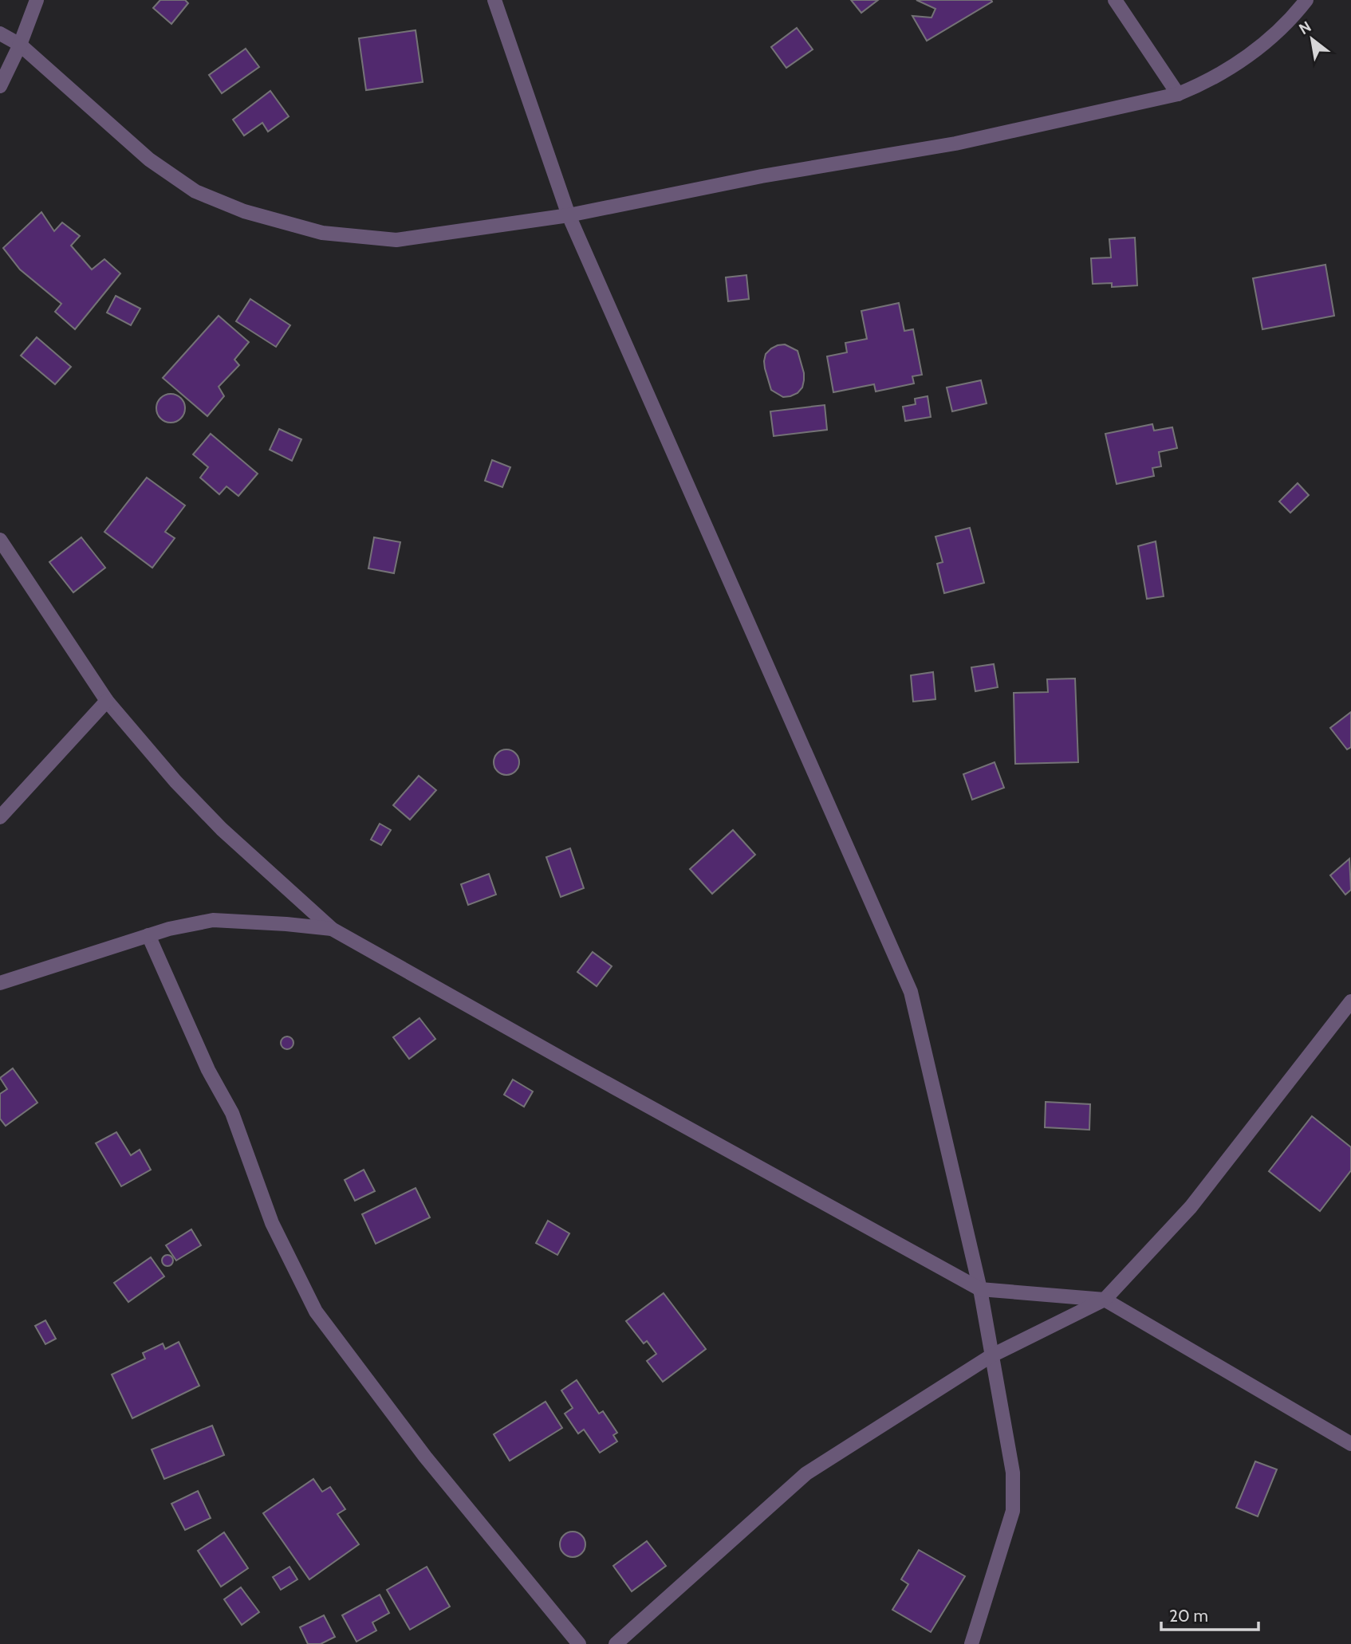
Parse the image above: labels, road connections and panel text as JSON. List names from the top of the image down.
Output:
{
  "scale_bar": "20 m",
  "north": "top left"
}
